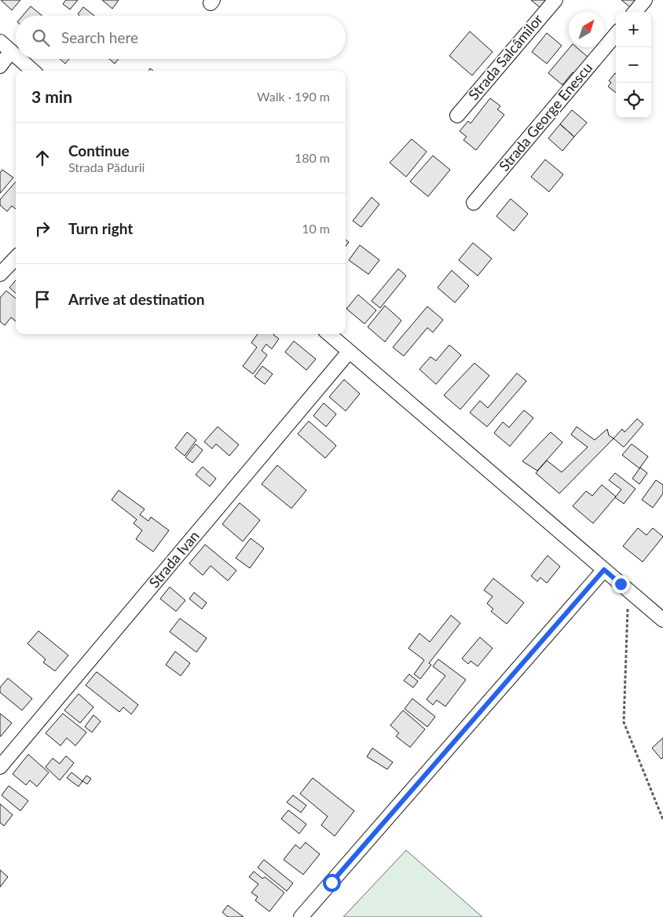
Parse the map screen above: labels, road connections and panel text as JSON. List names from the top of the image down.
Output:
{
  "streets": {
    "street": ["Strada Salcâmilor", "Strada George Enescu", "Strada Ivan"]
  },
  "north": "top right",
  "page": {
    "map_buttons": ["+", "−"],
    "search": "Search here",
    "heading": ["3 min", "Walk · 190 m"],
    "list": [
      ["Continue", "Strada Pădurii", "180 m"],
      ["Turn right", "10 m"],
      "Arrive at destination"
    ]
  }
}
